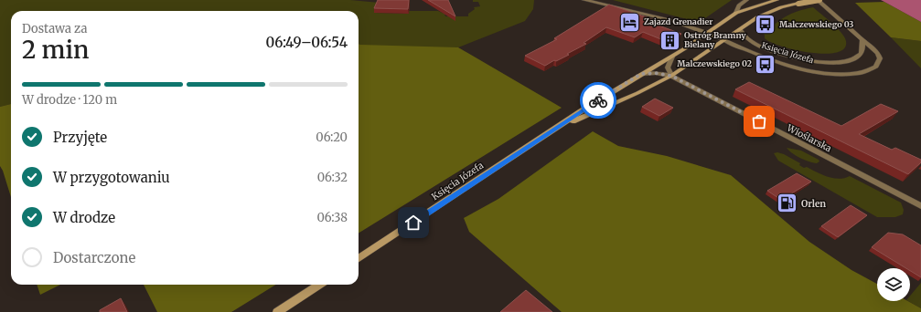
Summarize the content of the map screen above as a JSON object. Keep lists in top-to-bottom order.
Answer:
{
  "streets": {
    "main road": ["Księcia Józefa"],
    "street": ["Wioślarska"]
  },
  "crossings": [
    ["Księcia Józefa", "Wioślarska"]
  ],
  "places": {
    "hotel": ["Zajazd Grenadier"],
    "bus stop": ["Malczewskiego 03", "Malczewskiego 02"],
    "building": ["Ostróg Bramny Bielany"],
    "fuel station": ["Orlen"]
  },
  "page": {
    "heading": ["2 min", "Dostawa za", "06:49–06:54"],
    "bar": "W drodze · 120 m",
    "list": [
      ["Przyjęte", "06:20"],
      ["W przygotowaniu", "06:32"],
      ["W drodze", "06:38"],
      "Dostarczone"
    ]
  }
}
